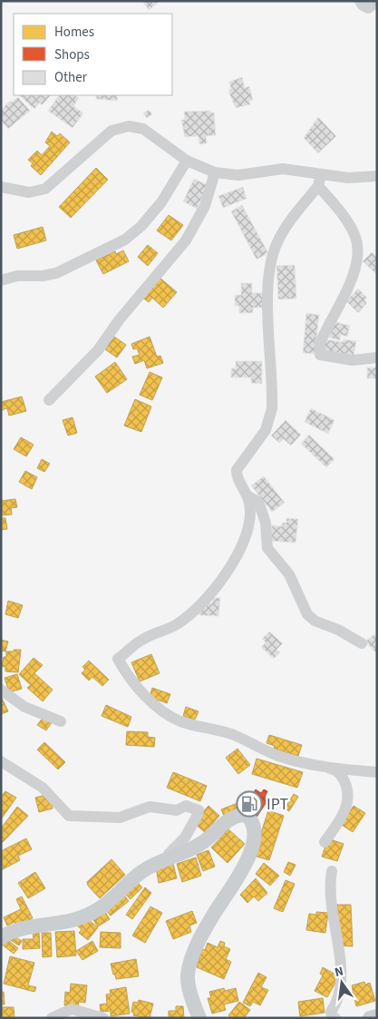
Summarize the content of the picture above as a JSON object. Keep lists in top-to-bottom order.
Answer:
{
  "places": {
    "fuel station": ["IPT"]
  },
  "legend": ["Homes", "Shops", "Other"],
  "north": "top"
}
